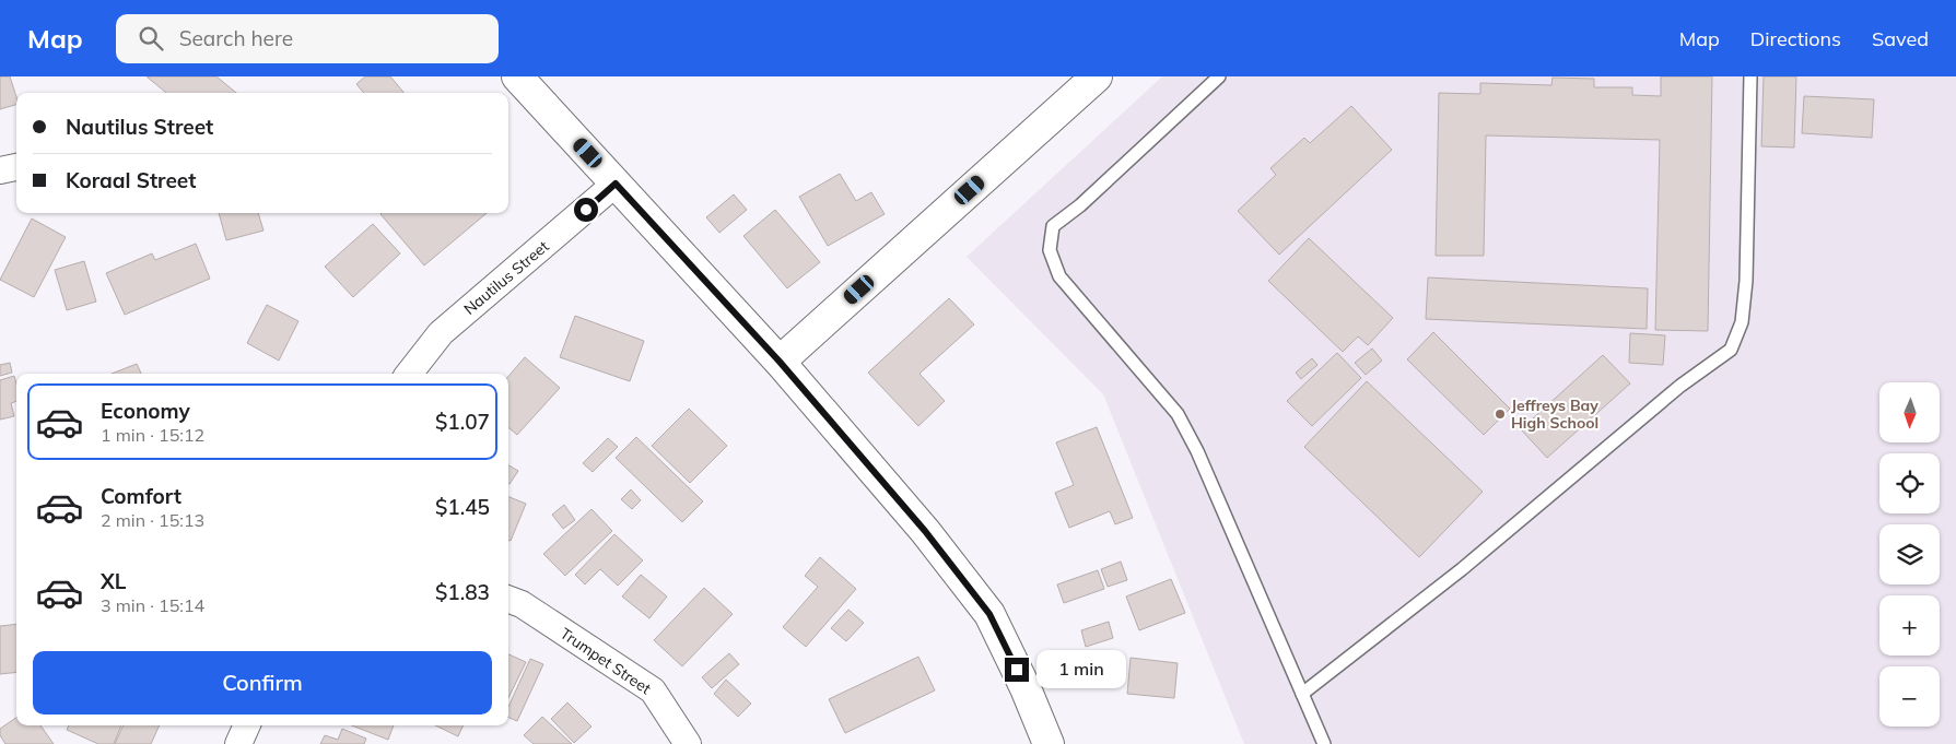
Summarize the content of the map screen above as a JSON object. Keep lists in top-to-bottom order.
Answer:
{
  "streets": {
    "street": ["Nautilus Street", "Trumpet Street"]
  },
  "places": ["Jeffreys Bay High School"],
  "north": "bottom",
  "page": {
    "header": "Map",
    "search": "Search here",
    "nav": ["Map", "Directions", "Saved"],
    "banner": ["Nautilus Street", "Koraal Street"],
    "map_buttons": ["+", "−"],
    "list": [
      {
        "name": "Economy",
        "note": "1 min · 15:12",
        "value": "$1.07"
      },
      {
        "name": "Comfort",
        "note": "2 min · 15:13",
        "value": "$1.45"
      },
      {
        "name": "XL",
        "note": "3 min · 15:14",
        "value": "$1.83"
      }
    ],
    "buttons": "Confirm",
    "bubble": "1 min"
  }
}
